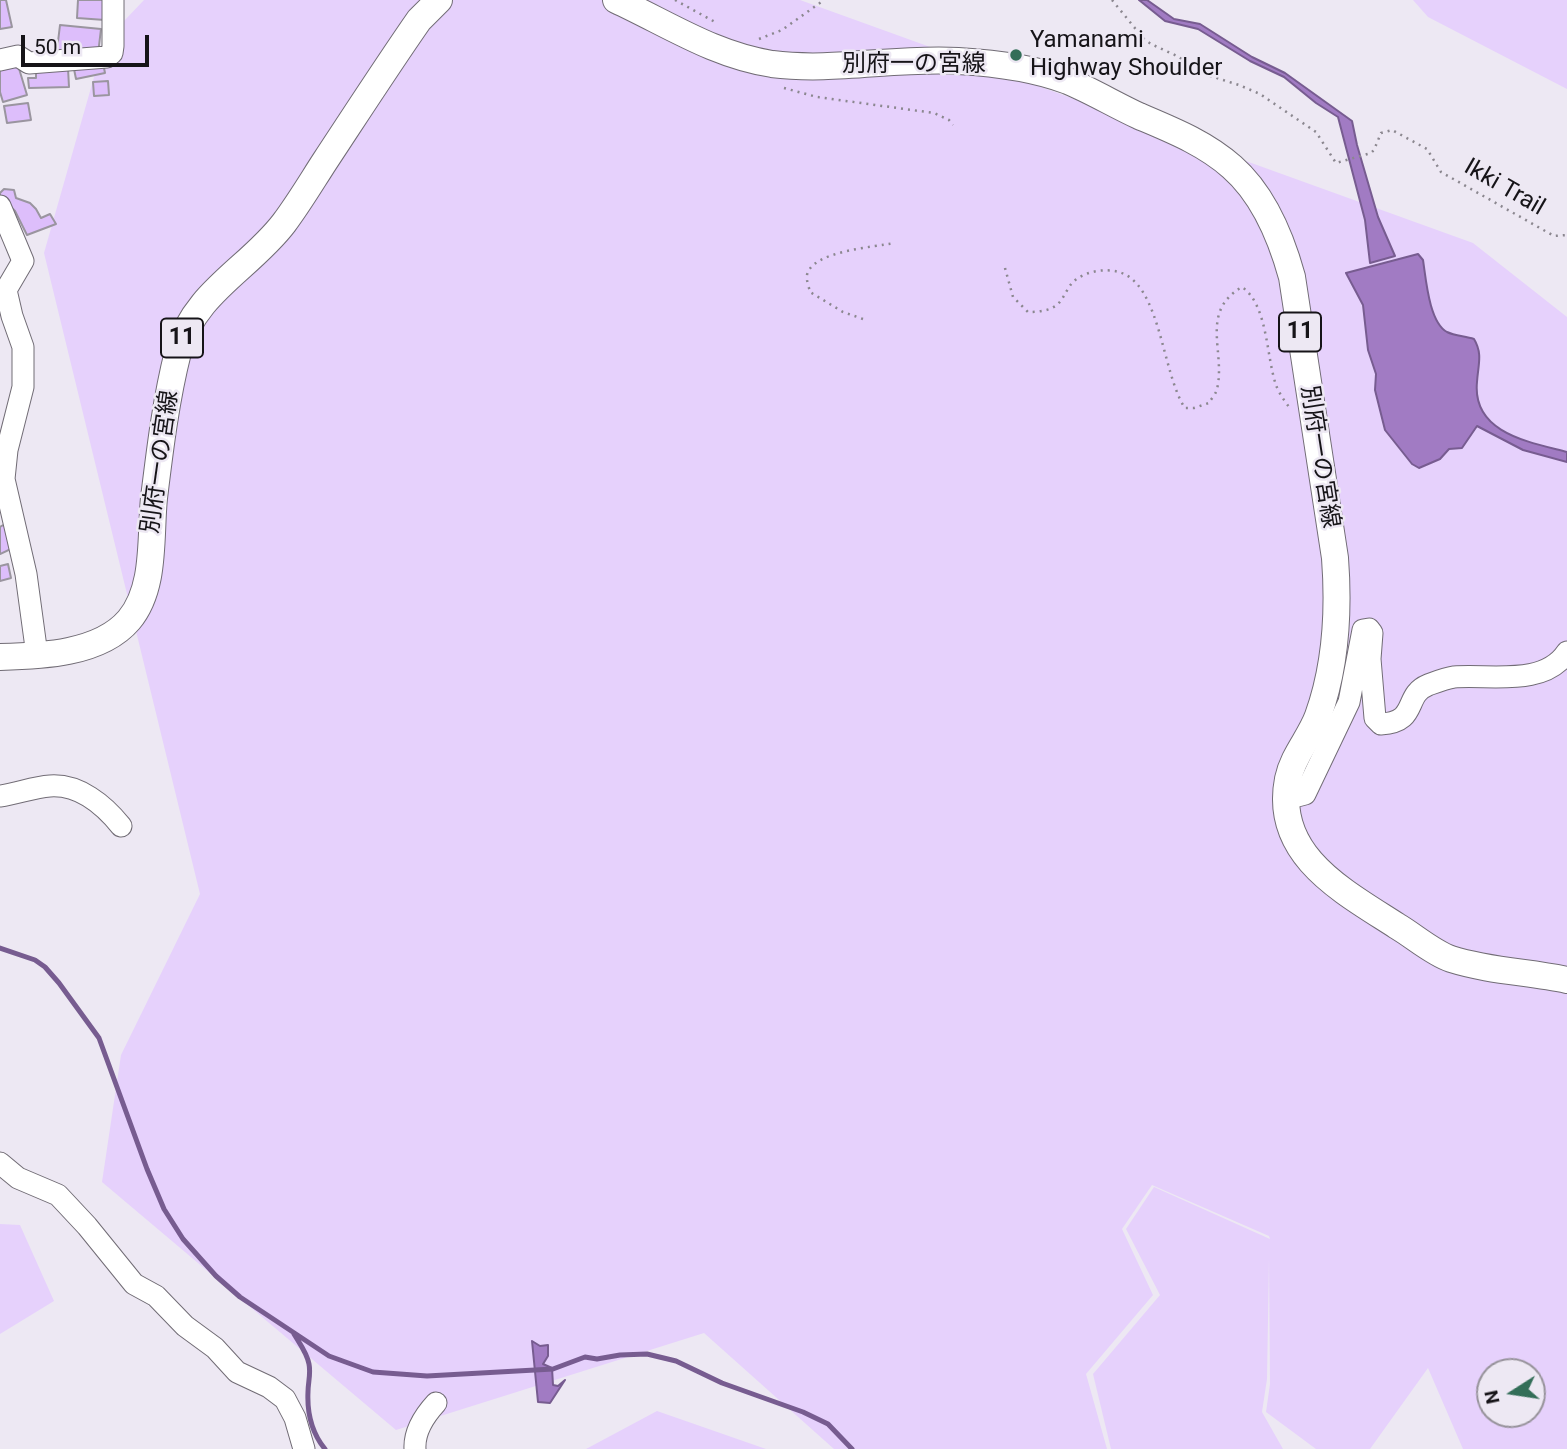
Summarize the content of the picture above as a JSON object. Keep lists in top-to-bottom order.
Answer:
{
  "streets": {
    "main road": ["別府一の宮線", "11"],
    "path": ["Ikki Trail"]
  },
  "places": ["Yamanami Highway Shoulder"],
  "scale_bar": "50 m",
  "north": "left"
}
